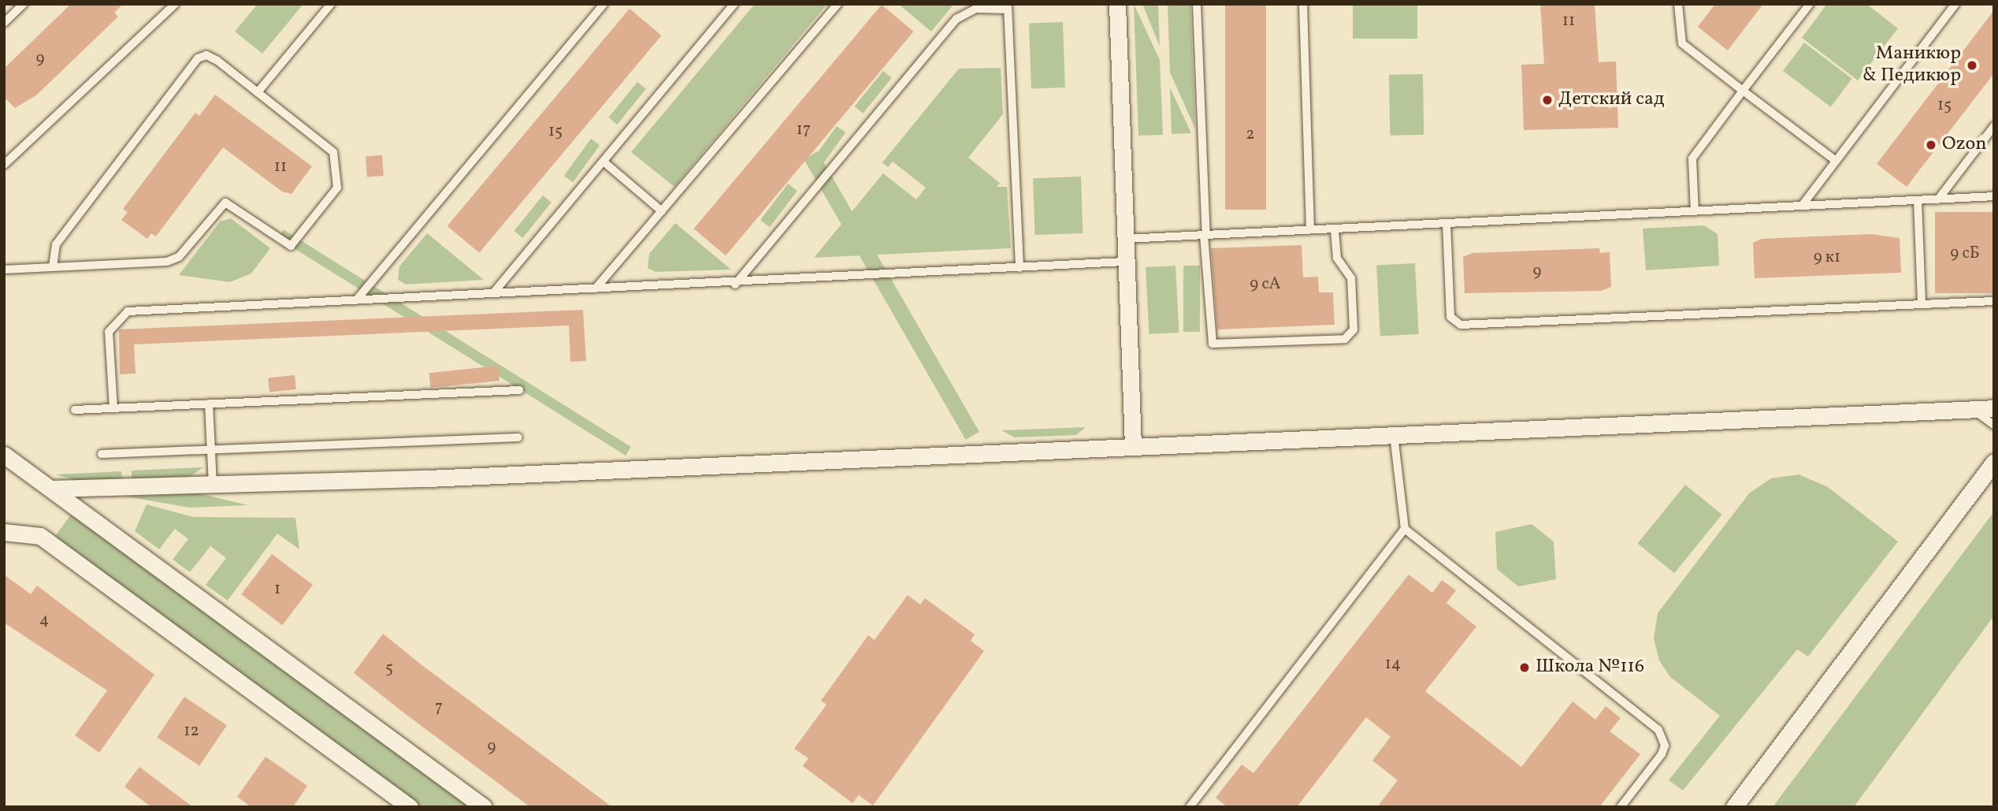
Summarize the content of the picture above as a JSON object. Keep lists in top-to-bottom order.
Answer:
{
  "places": [
    "Маникюр & Педикюр",
    "Детский сад",
    "Ozon",
    "Школа №116"
  ],
  "house_numbers": [
    "11",
    "9",
    "15",
    "17",
    "15",
    "2",
    "11",
    "9 сБ",
    "9 к1",
    "9",
    "9 сА",
    "1",
    "4",
    "14",
    "5",
    "7",
    "12",
    "9"
  ]
}
